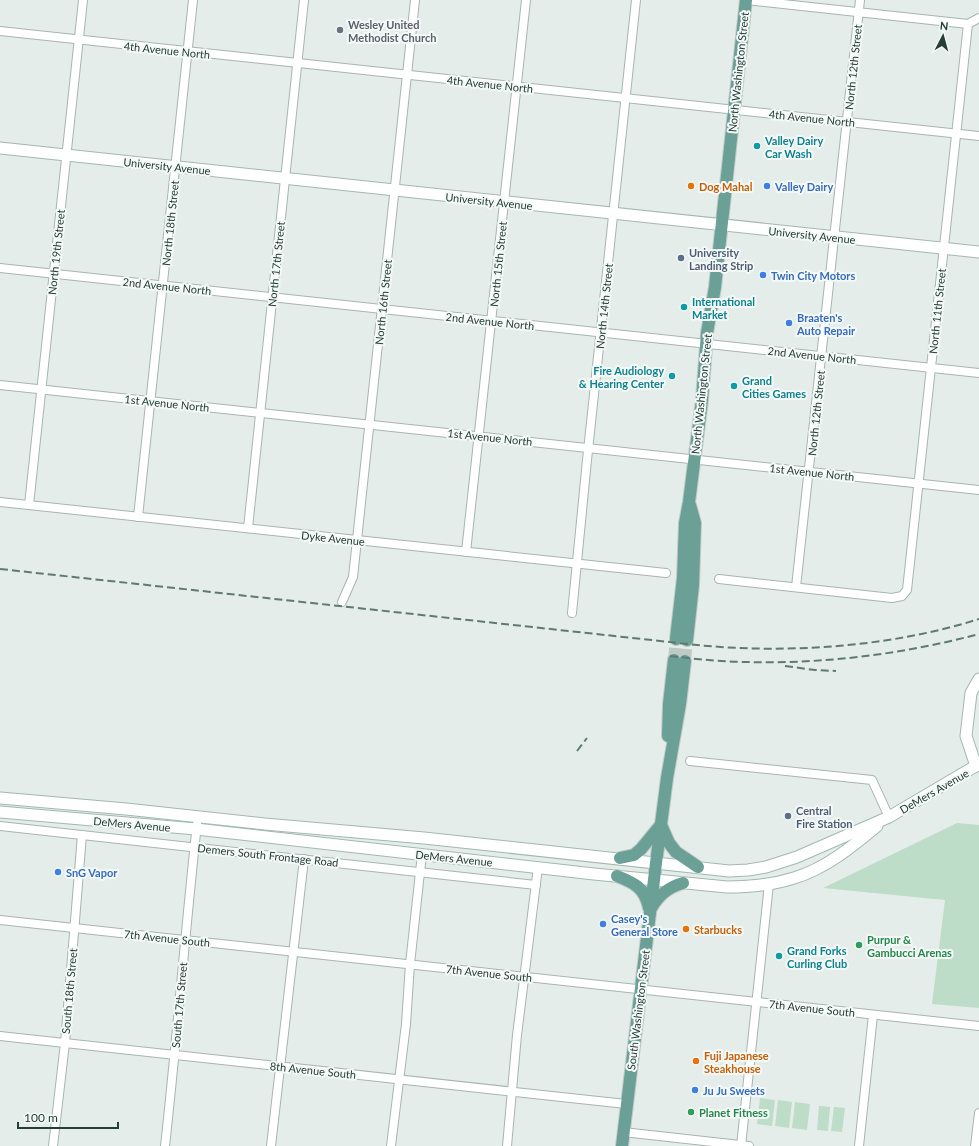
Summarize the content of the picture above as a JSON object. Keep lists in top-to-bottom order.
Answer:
{
  "streets": {
    "main road": [
      "North Washington Street",
      "University Avenue",
      "DeMers Avenue",
      "South Washington Street"
    ],
    "street": [
      "4th Avenue North",
      "North 12th Street",
      "North 18th Street",
      "North 19th Street",
      "North 17th Street",
      "North 15th Street",
      "2nd Avenue North",
      "North 16th Street",
      "North 14th Street",
      "North 11th Street",
      "1st Avenue North",
      "Dyke Avenue",
      "Demers South Frontage Road",
      "7th Avenue South",
      "South 18th Street",
      "South 17th Street",
      "8th Avenue South"
    ]
  },
  "crossings": [
    ["4th Avenue North", "North 12th Street"],
    ["4th Avenue North", "North Washington Street"],
    ["4th Avenue North", "North 18th Street"],
    ["4th Avenue North", "North 19th Street"],
    ["4th Avenue North", "North 17th Street"],
    ["4th Avenue North", "North 15th Street"],
    ["4th Avenue North", "North 16th Street"],
    ["4th Avenue North", "North 14th Street"],
    ["4th Avenue North", "North 11th Street"],
    ["North 12th Street", "University Avenue"],
    ["North 12th Street", "2nd Avenue North"],
    ["North 12th Street", "North 11th Street"],
    ["North 12th Street", "1st Avenue North"],
    ["North Washington Street", "University Avenue"],
    ["North Washington Street", "2nd Avenue North"],
    ["North Washington Street", "1st Avenue North"],
    ["University Avenue", "North 18th Street"],
    ["University Avenue", "North 19th Street"],
    ["University Avenue", "North 17th Street"],
    ["University Avenue", "North 15th Street"],
    ["University Avenue", "North 16th Street"],
    ["University Avenue", "North 14th Street"],
    ["University Avenue", "North 11th Street"],
    ["North 18th Street", "2nd Avenue North"],
    ["North 18th Street", "1st Avenue North"],
    ["North 18th Street", "Dyke Avenue"],
    ["North 19th Street", "2nd Avenue North"],
    ["North 19th Street", "1st Avenue North"],
    ["North 19th Street", "Dyke Avenue"],
    ["North 17th Street", "2nd Avenue North"],
    ["North 17th Street", "1st Avenue North"],
    ["North 17th Street", "Dyke Avenue"],
    ["North 15th Street", "2nd Avenue North"],
    ["North 15th Street", "1st Avenue North"],
    ["North 15th Street", "Dyke Avenue"],
    ["2nd Avenue North", "North 16th Street"],
    ["2nd Avenue North", "North 14th Street"],
    ["2nd Avenue North", "North 11th Street"],
    ["North 16th Street", "1st Avenue North"],
    ["North 16th Street", "Dyke Avenue"],
    ["North 14th Street", "1st Avenue North"],
    ["North 14th Street", "Dyke Avenue"],
    ["North 11th Street", "1st Avenue North"],
    ["DeMers Avenue", "South 17th Street"],
    ["DeMers Avenue", "South Washington Street"],
    ["Demers South Frontage Road", "South 18th Street"],
    ["Demers South Frontage Road", "South 17th Street"],
    ["7th Avenue South", "South 18th Street"],
    ["7th Avenue South", "South 17th Street"],
    ["7th Avenue South", "South Washington Street"],
    ["South 18th Street", "8th Avenue South"],
    ["South 17th Street", "8th Avenue South"],
    ["South Washington Street", "8th Avenue South"]
  ],
  "places": [
    "Wesley United Methodist Church",
    "Valley Dairy Car Wash",
    "Dog Mahal",
    "Valley Dairy",
    "University Landing Strip",
    "Twin City Motors",
    "International Market",
    "Braaten's Auto Repair",
    "Fire Audiology & Hearing Center",
    "Grand Cities Games",
    "Central Fire Station",
    "SnG Vapor",
    "Casey's General Store",
    "Starbucks",
    "Purpur & Gambucci Arenas",
    "Grand Forks Curling Club",
    "Fuji Japanese Steakhouse",
    "Ju Ju Sweets",
    "Planet Fitness"
  ],
  "scale_bar": "100 m",
  "north": "top"
}
